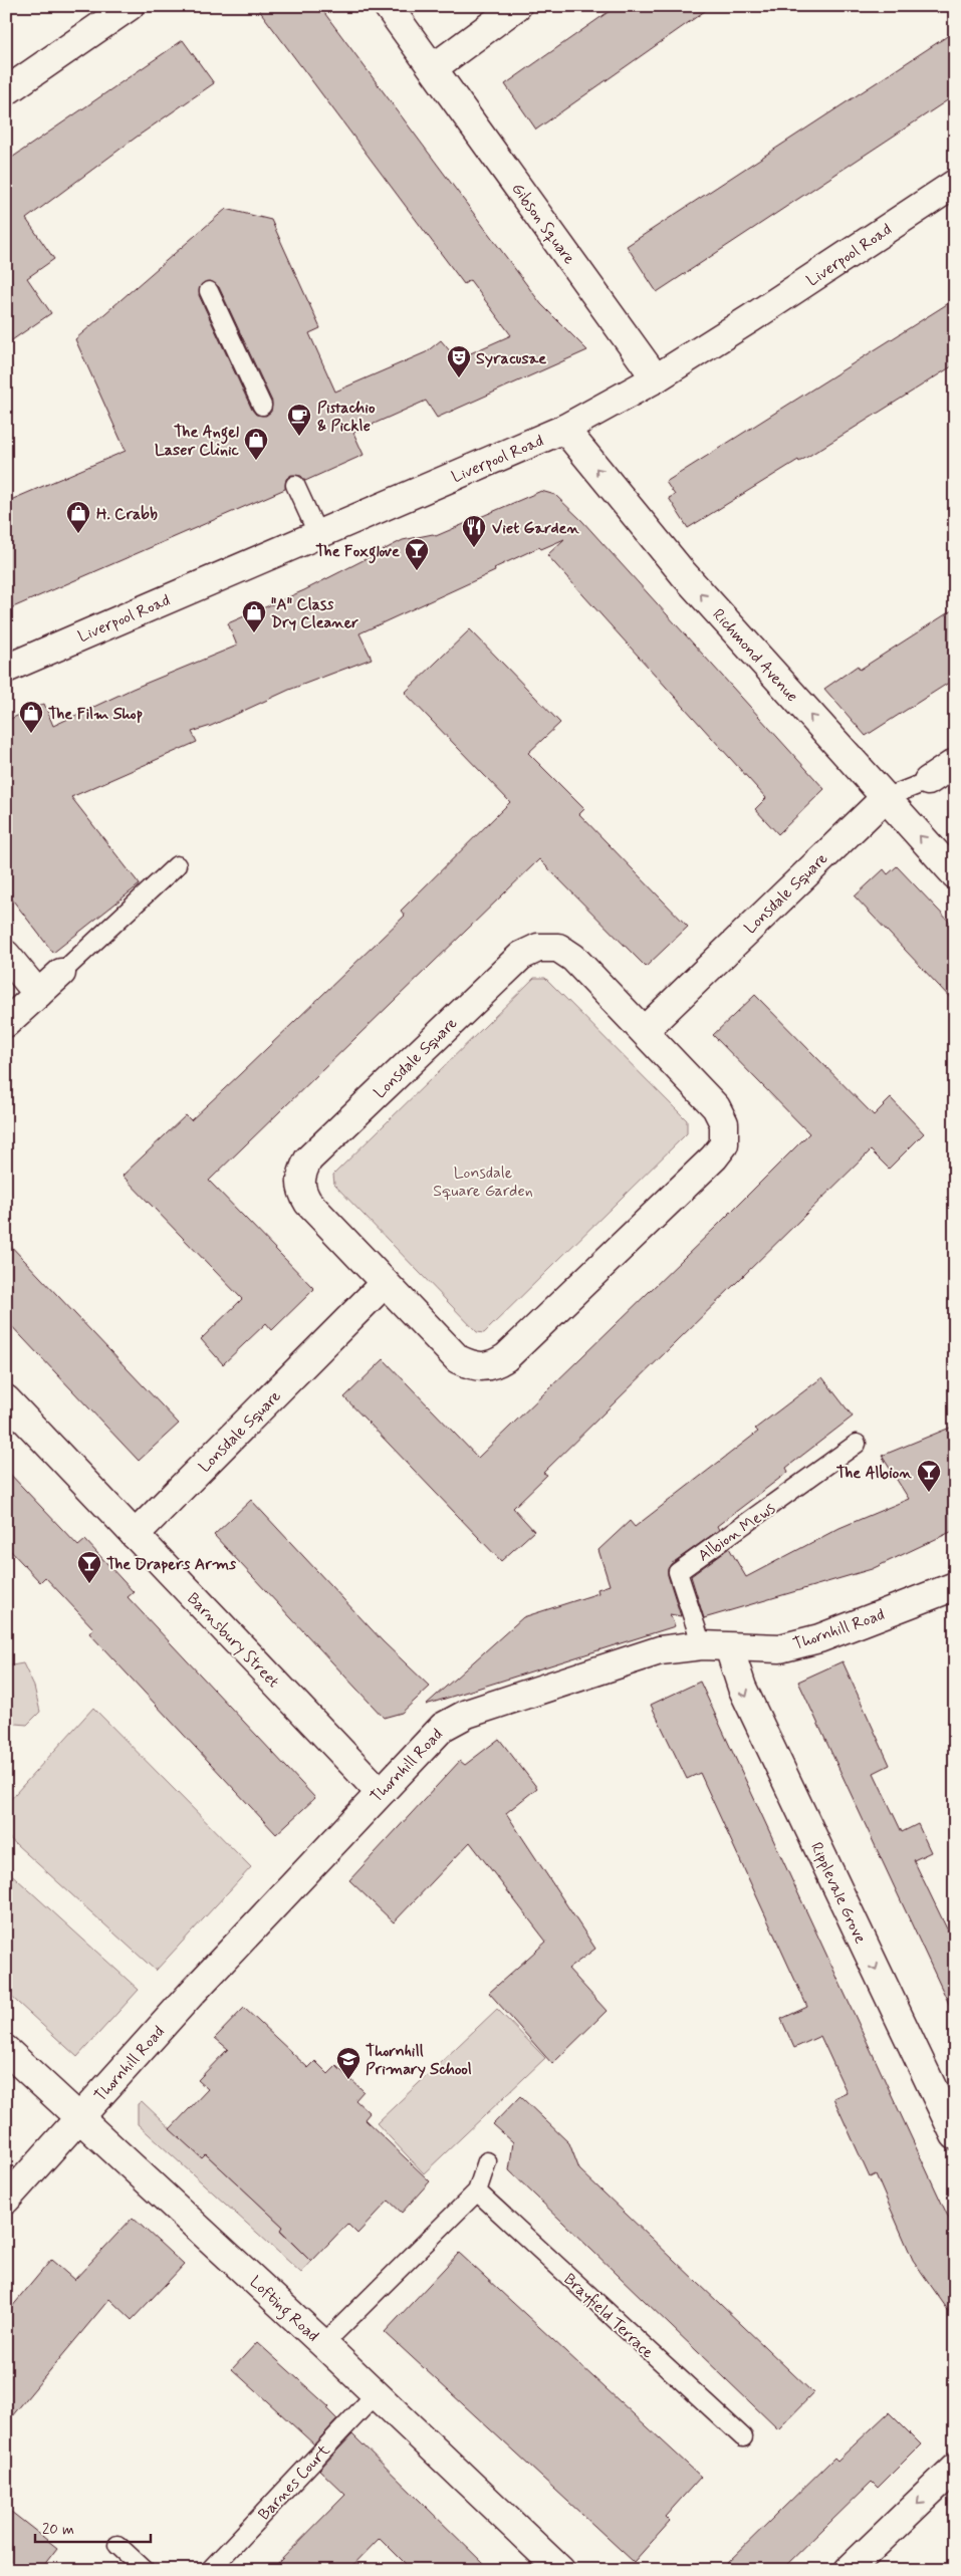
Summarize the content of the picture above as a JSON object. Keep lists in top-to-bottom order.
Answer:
{
  "streets": {
    "street": [
      "Gibson Square",
      "Liverpool Road",
      "Richmond Avenue",
      "Lonsdale Square",
      "Thornhill Road",
      "Barnsbury Street",
      "Ripplevale Grove",
      "Lofting Road"
    ],
    "lane": ["Albion Mews", "Brayfield Terrace", "Barnes Court"]
  },
  "crossings": [
    ["Gibson Square", "Liverpool Road"],
    ["Liverpool Road", "Richmond Avenue"],
    ["Richmond Avenue", "Lonsdale Square"],
    ["Lonsdale Square", "Barnsbury Street"],
    ["Albion Mews", "Thornhill Road"],
    ["Thornhill Road", "Barnsbury Street"],
    ["Thornhill Road", "Ripplevale Grove"],
    ["Thornhill Road", "Lofting Road"],
    ["Lofting Road", "Barnes Court"]
  ],
  "one_way": ["Richmond Avenue", "Ripplevale Grove"],
  "parks": ["Lonsdale Square Garden"],
  "places": {
    "theatre": ["Syracusae"],
    "cafe": ["Pistachio & Pickle"],
    "shop": [
      "The Angel Laser Clinic",
      "H. Crabb",
      "\"A\" Class Dry Cleaner",
      "The Film Shop"
    ],
    "restaurant": ["Viet Garden"],
    "bar": ["The Foxglove", "The Albion", "The Drapers Arms"],
    "school or university": ["Thornhill Primary School"]
  },
  "scale_bar": "20 m"
}
